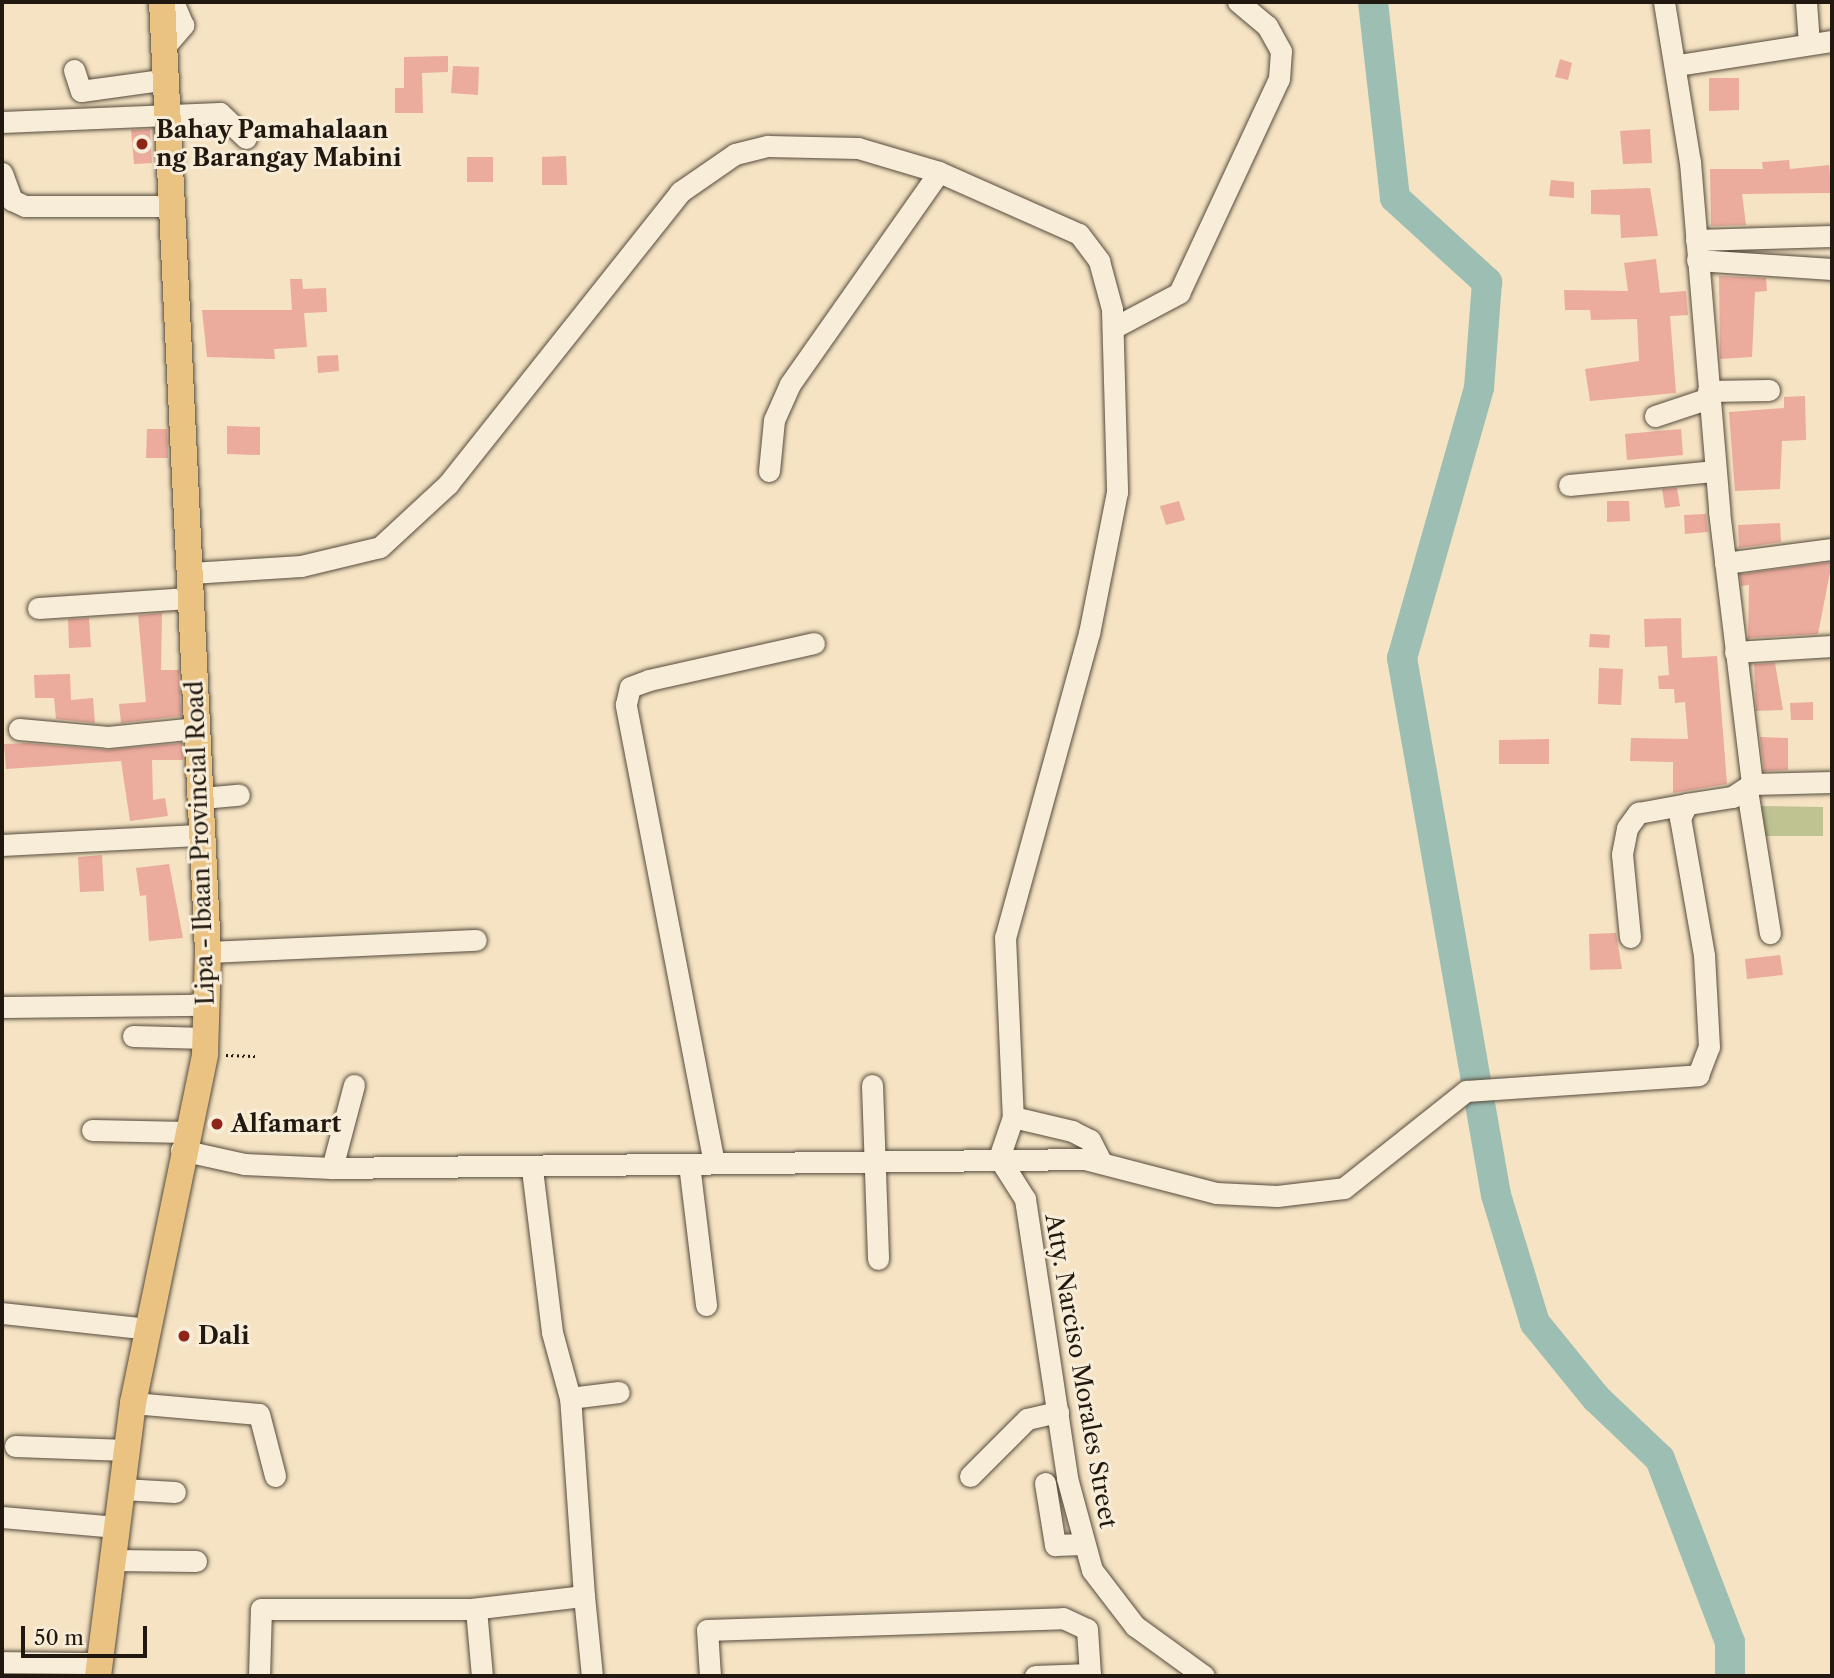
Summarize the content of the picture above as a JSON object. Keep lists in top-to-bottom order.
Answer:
{
  "streets": {
    "main road": ["Lipa - Ibaan Provincial Road"],
    "street": ["Atty. Narciso Morales Street"]
  },
  "places": ["Bahay Pamahalaan ng Barangay Mabini", "Alfamart", "Dali"],
  "scale_bar": "50 m"
}
